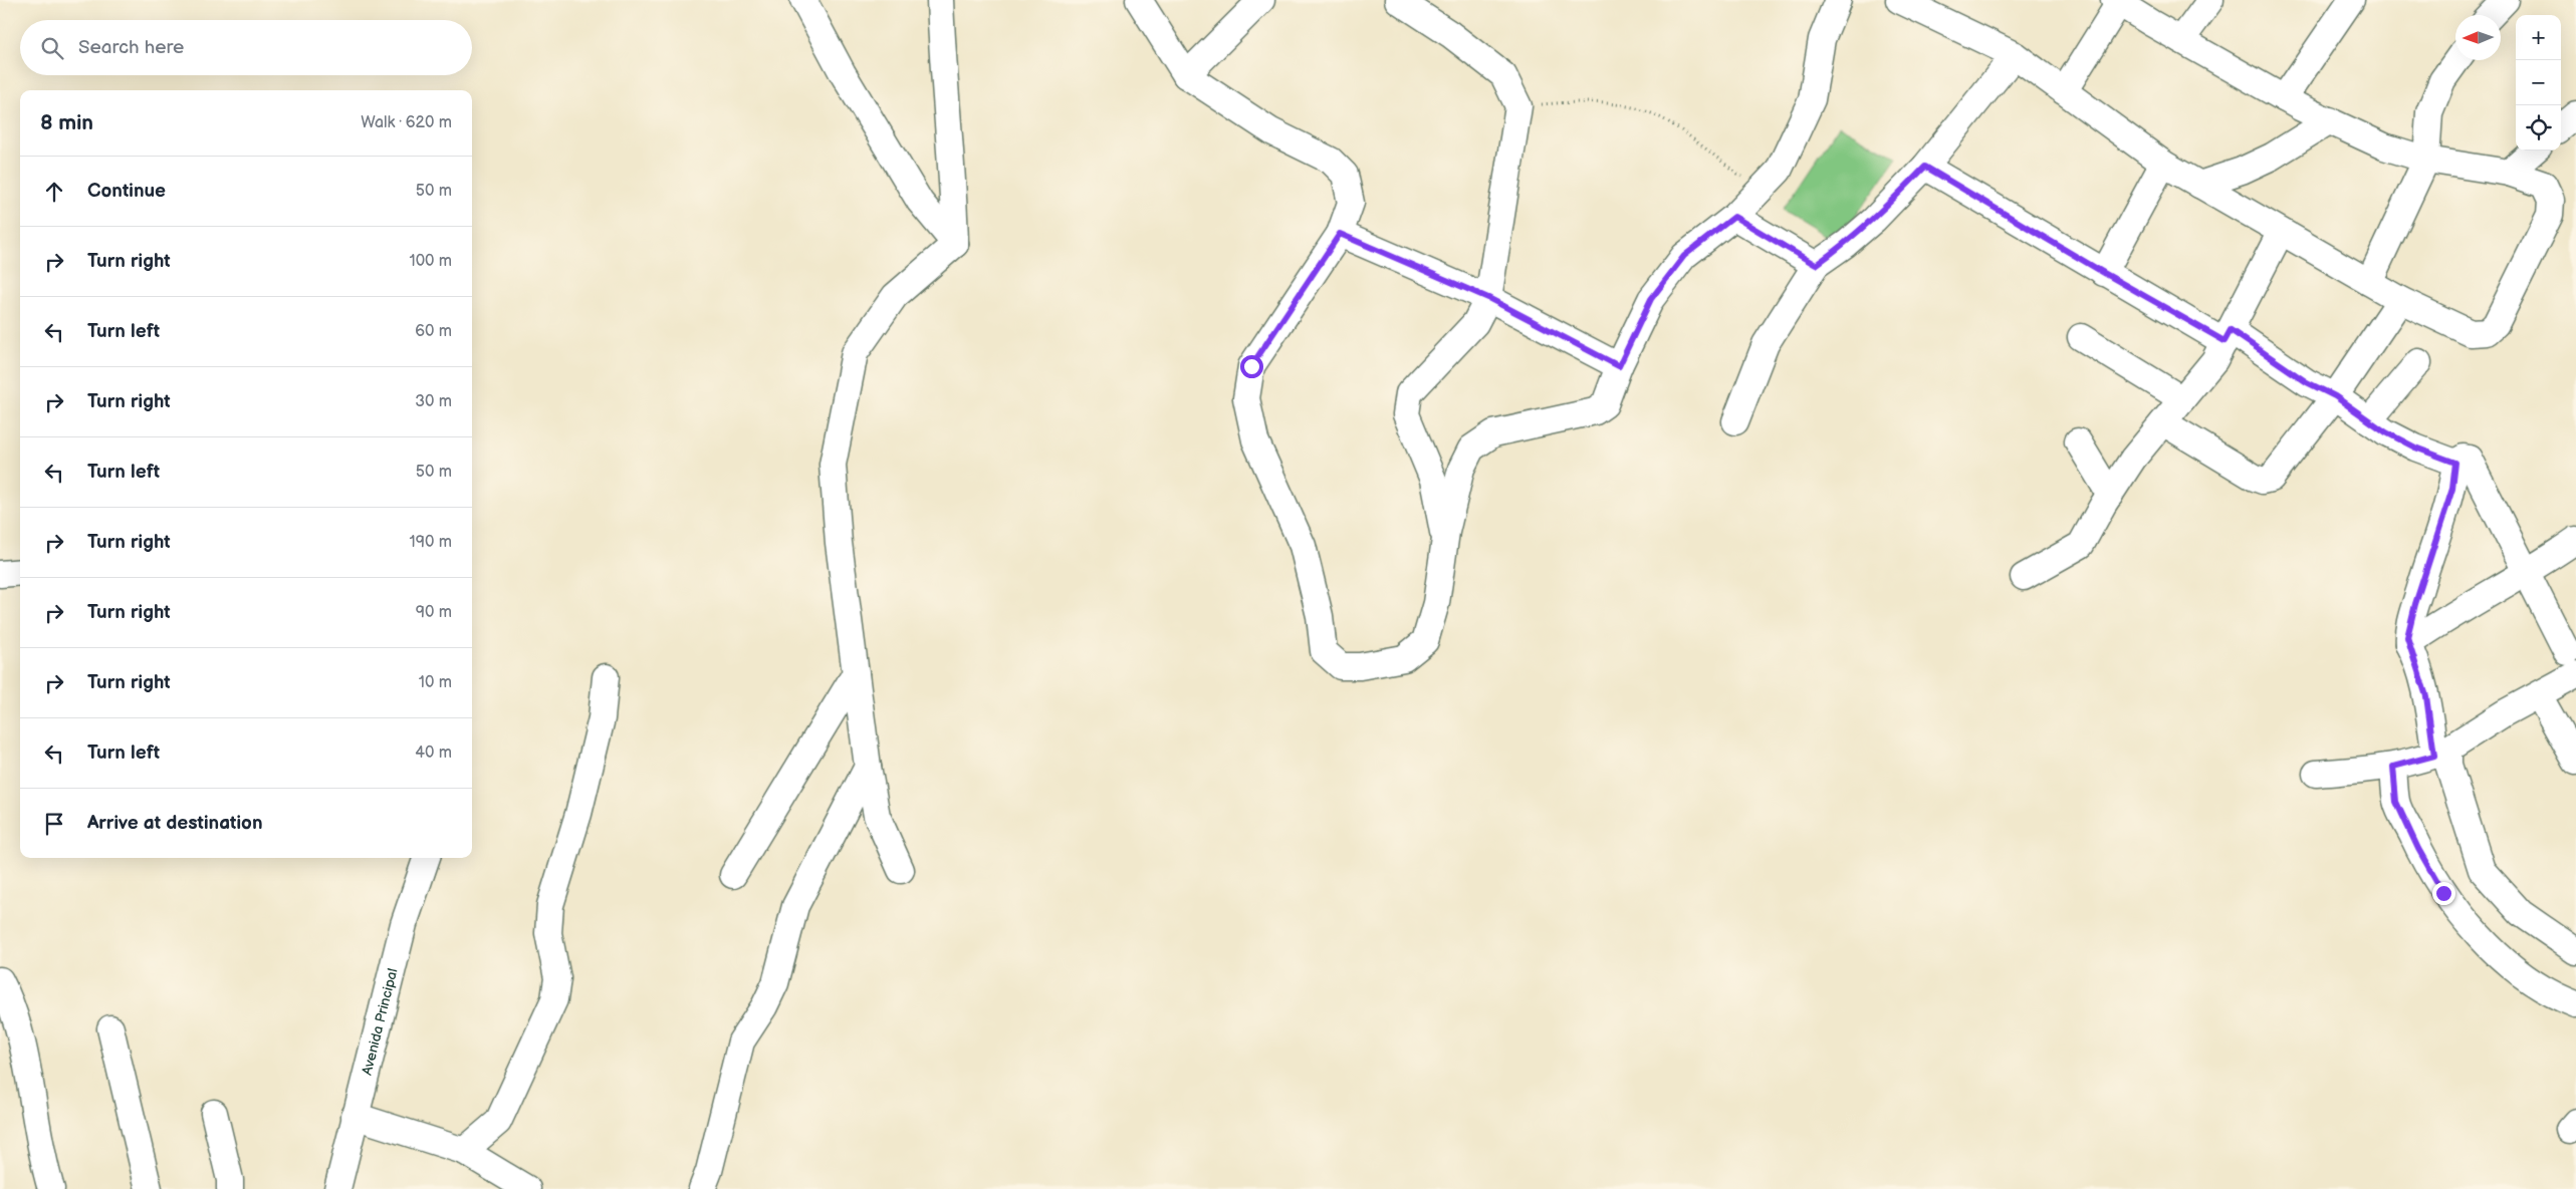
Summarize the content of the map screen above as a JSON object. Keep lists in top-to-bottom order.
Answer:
{
  "streets": {
    "street": ["Avenida Principal"]
  },
  "north": "left",
  "page": {
    "map_buttons": ["+", "−"],
    "search": "Search here",
    "heading": ["8 min", "Walk · 620 m"],
    "list": [
      ["Continue", "50 m"],
      ["Turn right", "100 m"],
      ["Turn left", "60 m"],
      ["Turn right", "30 m"],
      ["Turn left", "50 m"],
      ["Turn right", "190 m"],
      ["Turn right", "90 m"],
      ["Turn right", "10 m"],
      ["Turn left", "40 m"],
      "Arrive at destination"
    ]
  }
}
